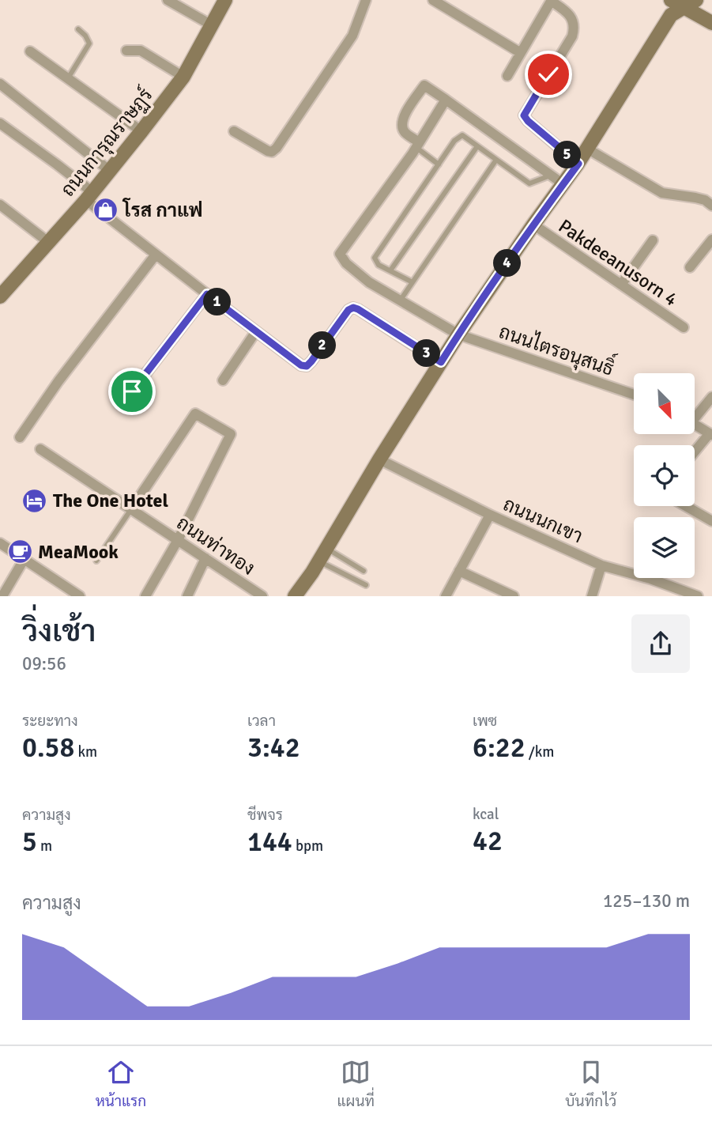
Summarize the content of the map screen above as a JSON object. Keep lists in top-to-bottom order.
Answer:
{
  "streets": {
    "street": [
      "ถนนการุณราษฏร์",
      "Pakdeeanusorn 4",
      "ถนนไตรอนุสนธิ์",
      "ถนนนกเขา",
      "ถนนท่าทอง"
    ]
  },
  "places": {
    "shop": ["โรส กาแฟ"],
    "hotel": ["The One Hotel"],
    "cafe": ["MeaMook"]
  },
  "north": "bottom right",
  "page": {
    "pins": [
      "5",
      "4",
      "1",
      "2",
      "3"
    ],
    "heading": ["วิ่งเช้า", "09:56"],
    "stats": [
      ["ระยะทาง", "0.58 km"],
      ["เวลา", "3:42"],
      ["เพซ", "6:22 /km"],
      ["ความสูง", "5 m"],
      ["ชีพจร", "144 bpm"],
      ["kcal", "42"]
    ],
    "chart": ["ความสูง", "125–130 m"],
    "tabs": ["หน้าแรก", "แผนที่", "บันทึกไว้"]
  }
}
